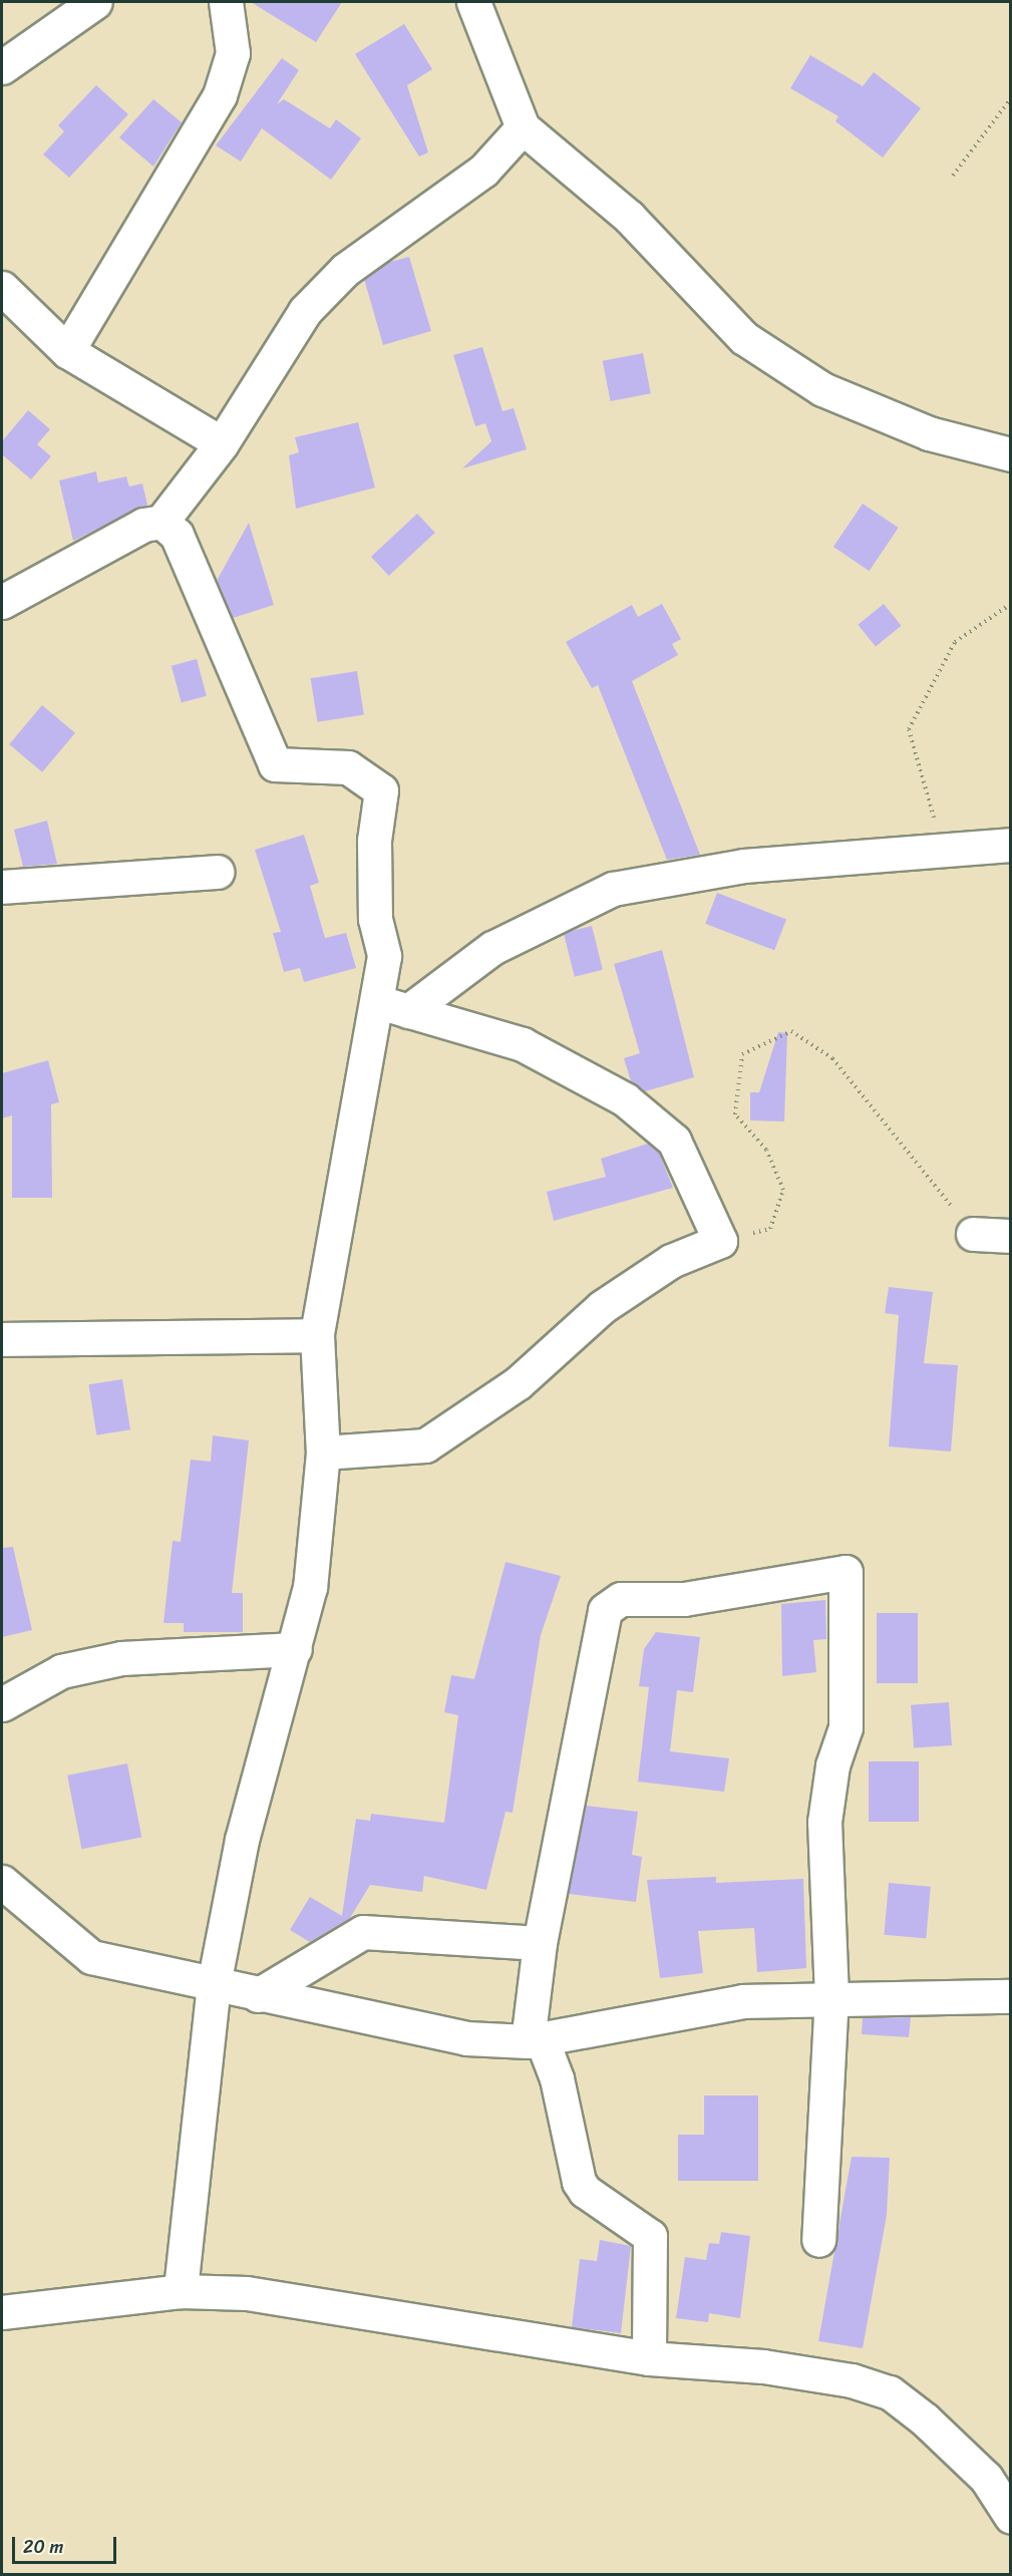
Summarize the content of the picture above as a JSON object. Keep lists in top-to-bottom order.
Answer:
{
  "scale_bar": "20 m"
}
